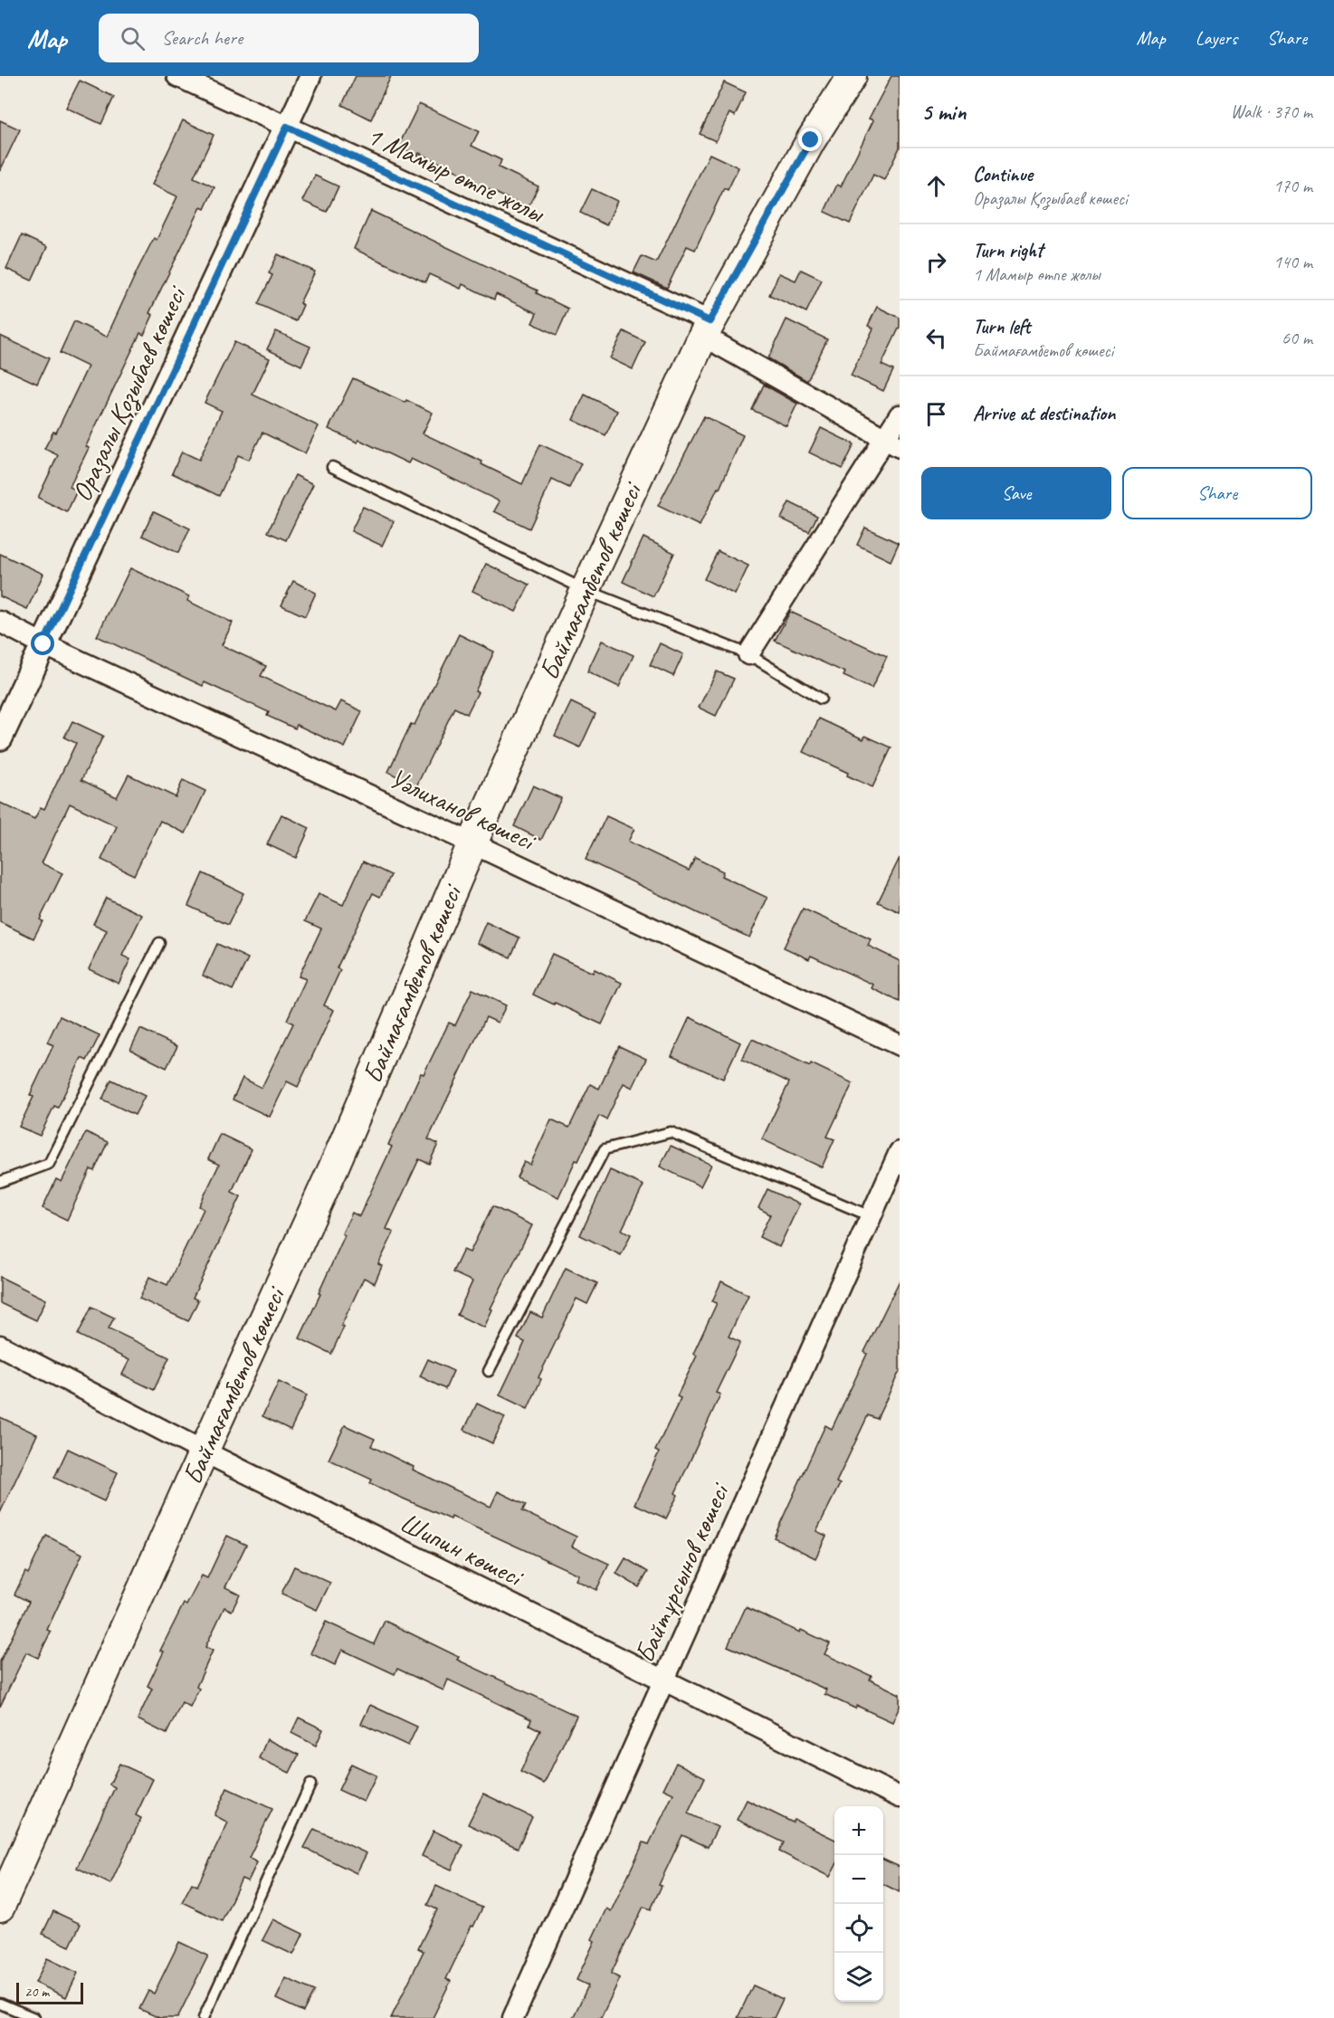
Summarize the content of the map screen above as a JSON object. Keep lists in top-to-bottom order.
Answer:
{
  "streets": {
    "main road": ["Баймағамбетов көшесі"],
    "street": [
      "1 Мамыр өтпе жолы",
      "Оразалы Қозыбаев көшесі",
      "Уәлиханов көшесі",
      "Шипин көшесі",
      "Байтұрсынов көшесі"
    ]
  },
  "crossings": [
    ["1 Мамыр өтпе жолы", "Оразалы Қозыбаев көшесі"],
    ["1 Мамыр өтпе жолы", "Баймағамбетов көшесі"],
    ["Оразалы Қозыбаев көшесі", "Уәлиханов көшесі"],
    ["Баймағамбетов көшесі", "Уәлиханов көшесі"],
    ["Баймағамбетов көшесі", "Шипин көшесі"],
    ["Шипин көшесі", "Байтұрсынов көшесі"]
  ],
  "scale_bar": "20 m",
  "page": {
    "header": "Map",
    "search": "Search here",
    "nav": ["Map", "Layers", "Share"],
    "heading": ["5 min", "Walk · 370 m"],
    "list": [
      ["Continue", "Оразалы Қозыбаев көшесі", "170 m"],
      ["Turn right", "1 Мамыр өтпе жолы", "140 m"],
      ["Turn left", "Баймағамбетов көшесі", "60 m"],
      "Arrive at destination"
    ],
    "buttons": ["Save", "Share"],
    "map_buttons": ["+", "−"],
    "scale": "20 m"
  }
}
